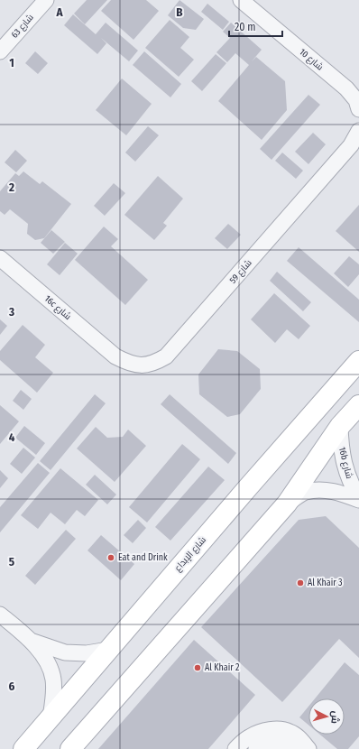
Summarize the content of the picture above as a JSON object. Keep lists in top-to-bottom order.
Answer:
{
  "streets": {
    "main road": ["شارع الإبداع"],
    "street": [
      "شارع 63",
      "شارع 10",
      "شارع 59",
      "16c شارع",
      "16b شارع"
    ]
  },
  "crossings": [
    ["شارع 59", "16c شارع"]
  ],
  "places": ["Eat and Drink", "Al Khair 3", "Al Khair 2"],
  "scale_bar": "20 m",
  "north": "right",
  "grid": {
    "columns": ["A", "B"],
    "rows": [
      "1",
      "2",
      "3",
      "4",
      "5",
      "6"
    ]
  }
}
